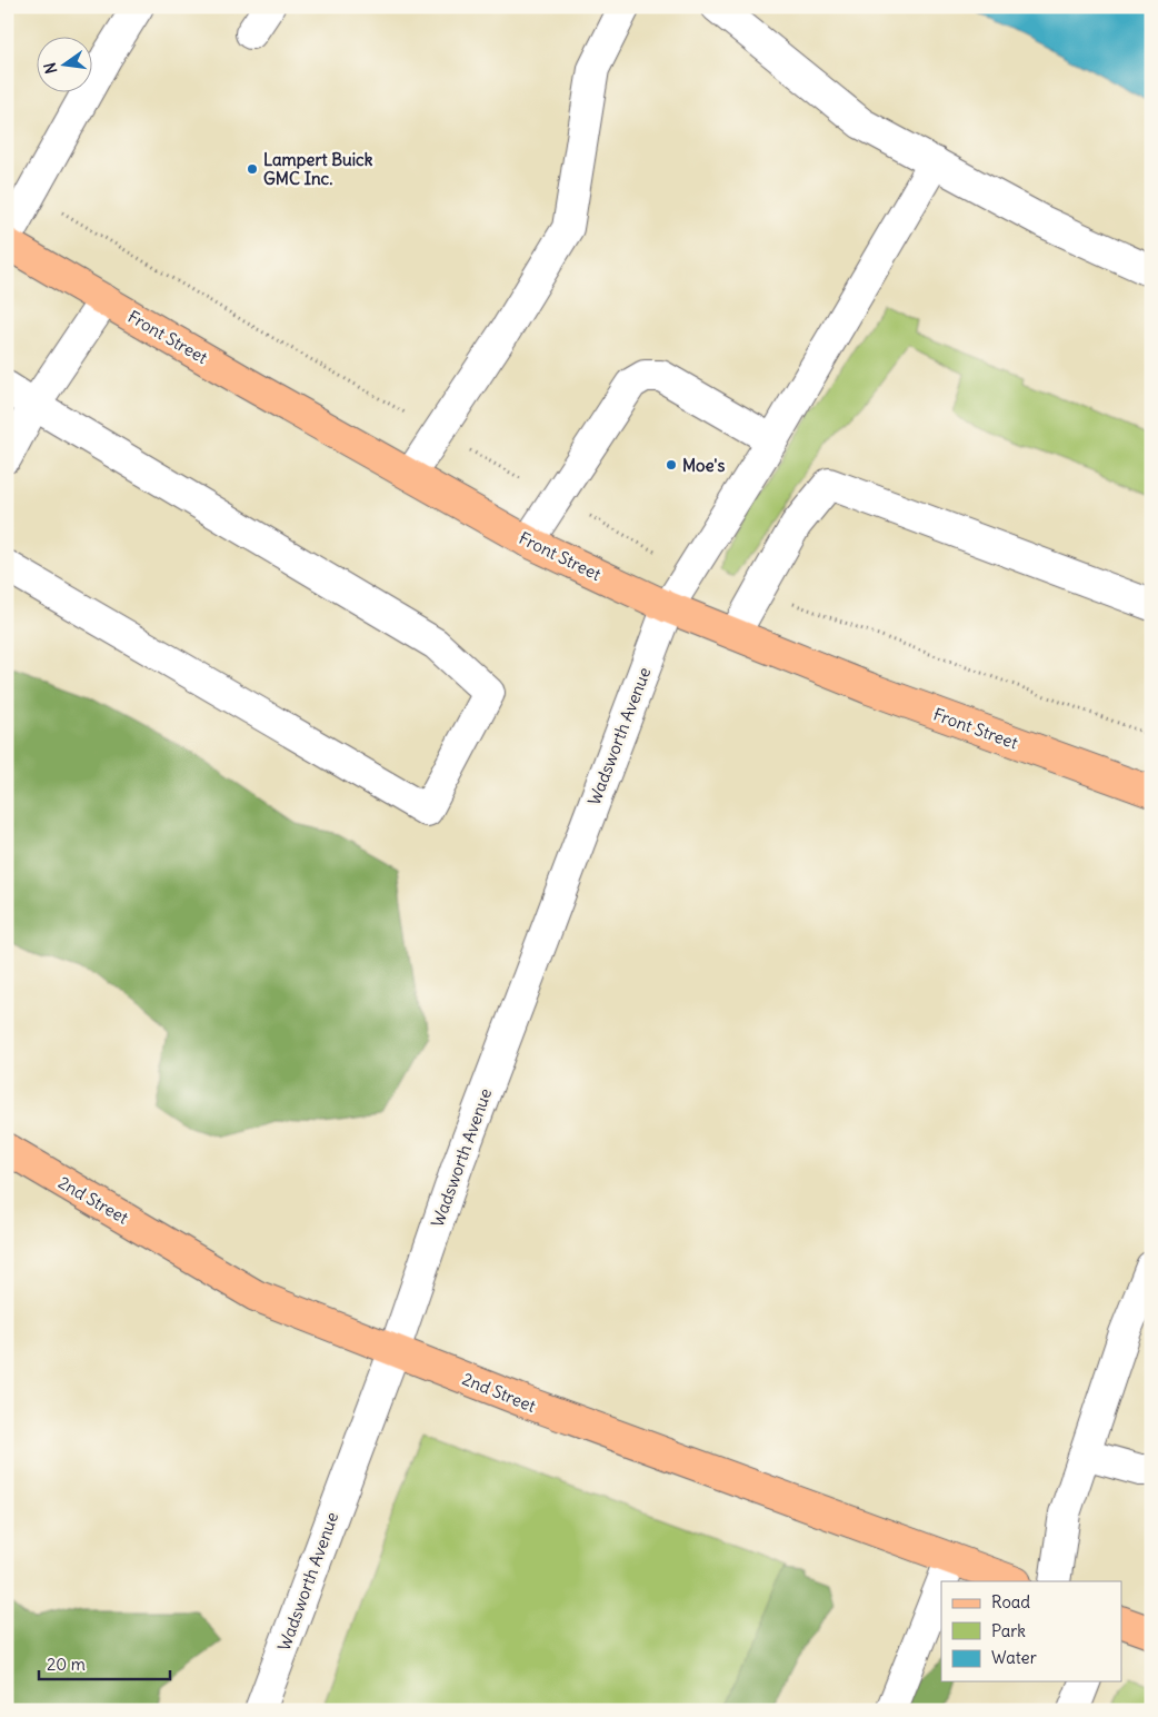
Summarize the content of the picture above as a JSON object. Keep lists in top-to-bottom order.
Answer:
{
  "streets": {
    "main road": ["Front Street", "2nd Street"],
    "street": ["Wadsworth Avenue"]
  },
  "crossings": [
    ["Front Street", "Wadsworth Avenue"],
    ["Wadsworth Avenue", "2nd Street"]
  ],
  "places": ["Lampert Buick GMC Inc.", "Moe's"],
  "legend": ["Road", "Park", "Water"],
  "scale_bar": "20 m",
  "north": "left"
}
